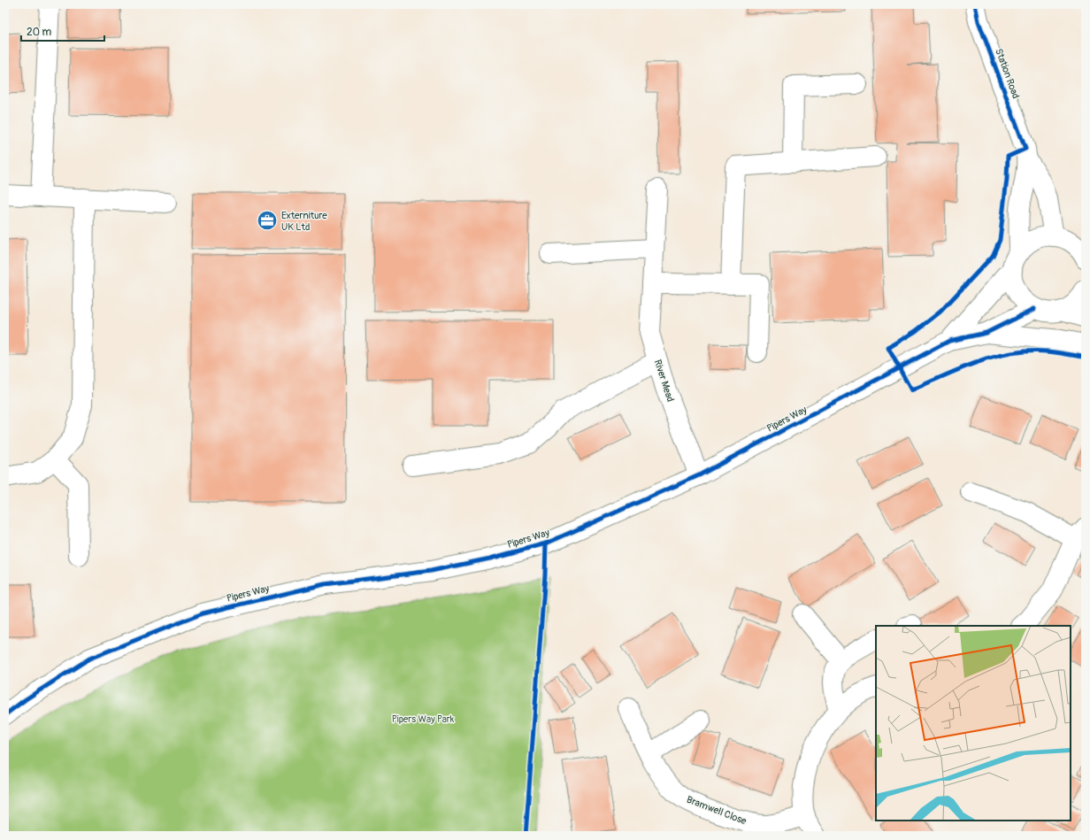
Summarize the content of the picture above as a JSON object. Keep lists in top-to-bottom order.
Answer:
{
  "streets": {
    "street": [
      "Station Road",
      "River Mead",
      "Pipers Way",
      "Bramwell Close"
    ]
  },
  "crossings": [
    ["Station Road", "Pipers Way"],
    ["River Mead", "Pipers Way"]
  ],
  "parks": ["Pipers Way Park"],
  "places": {
    "office": ["Externiture UK Ltd"]
  },
  "scale_bar": "20 m"
}
